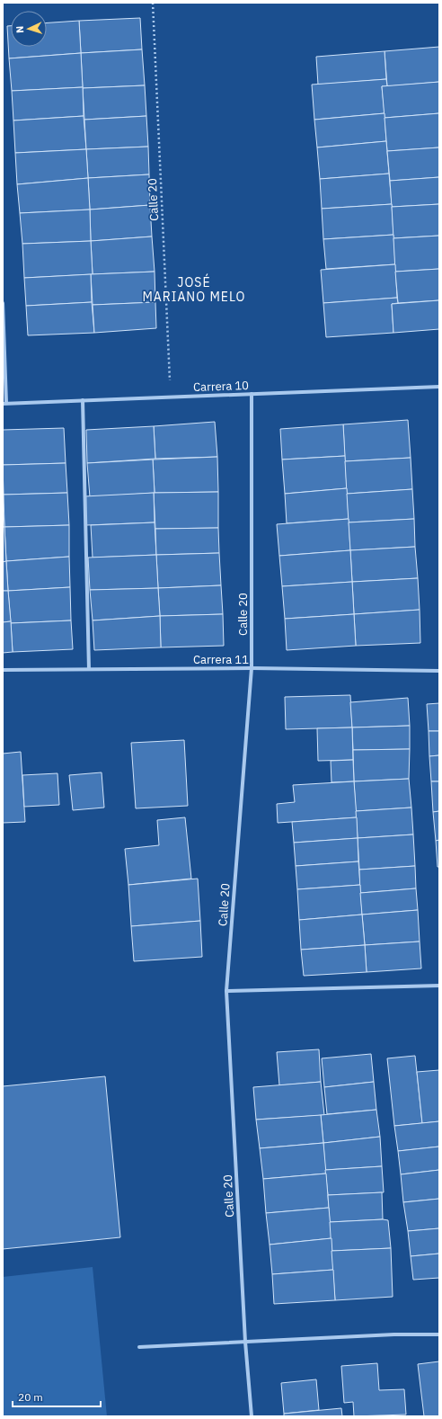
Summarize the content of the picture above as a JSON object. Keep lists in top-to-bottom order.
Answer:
{
  "streets": {
    "street": ["Calle 20", "Carrera 10", "Carrera 11"]
  },
  "crossings": [
    ["Calle 20", "Carrera 10"],
    ["Calle 20", "Carrera 11"]
  ],
  "districts": ["JOSÉ MARIANO MELO"],
  "scale_bar": "20 m",
  "north": "left"
}
